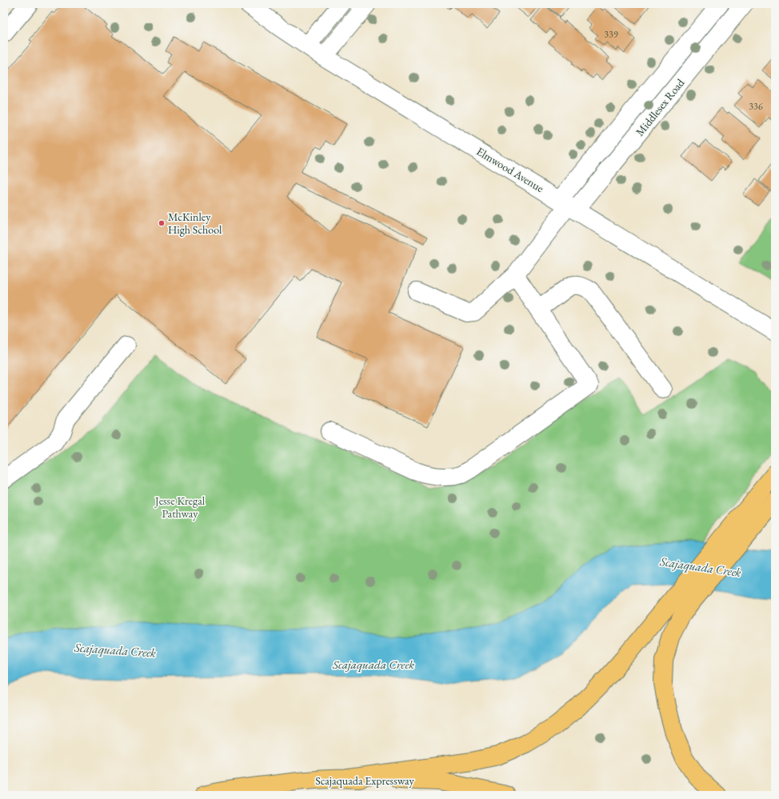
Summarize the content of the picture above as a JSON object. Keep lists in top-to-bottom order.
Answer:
{
  "streets": {
    "highway": ["Scajaquada Expressway"],
    "street": ["Middlesex Road", "Elmwood Avenue"]
  },
  "crossings": [
    ["Middlesex Road", "Elmwood Avenue"]
  ],
  "water": ["Scajaquada Creek"],
  "parks": ["Jesse Kregal Pathway"],
  "places": ["McKinley High School"],
  "house_numbers": ["339", "336"]
}
